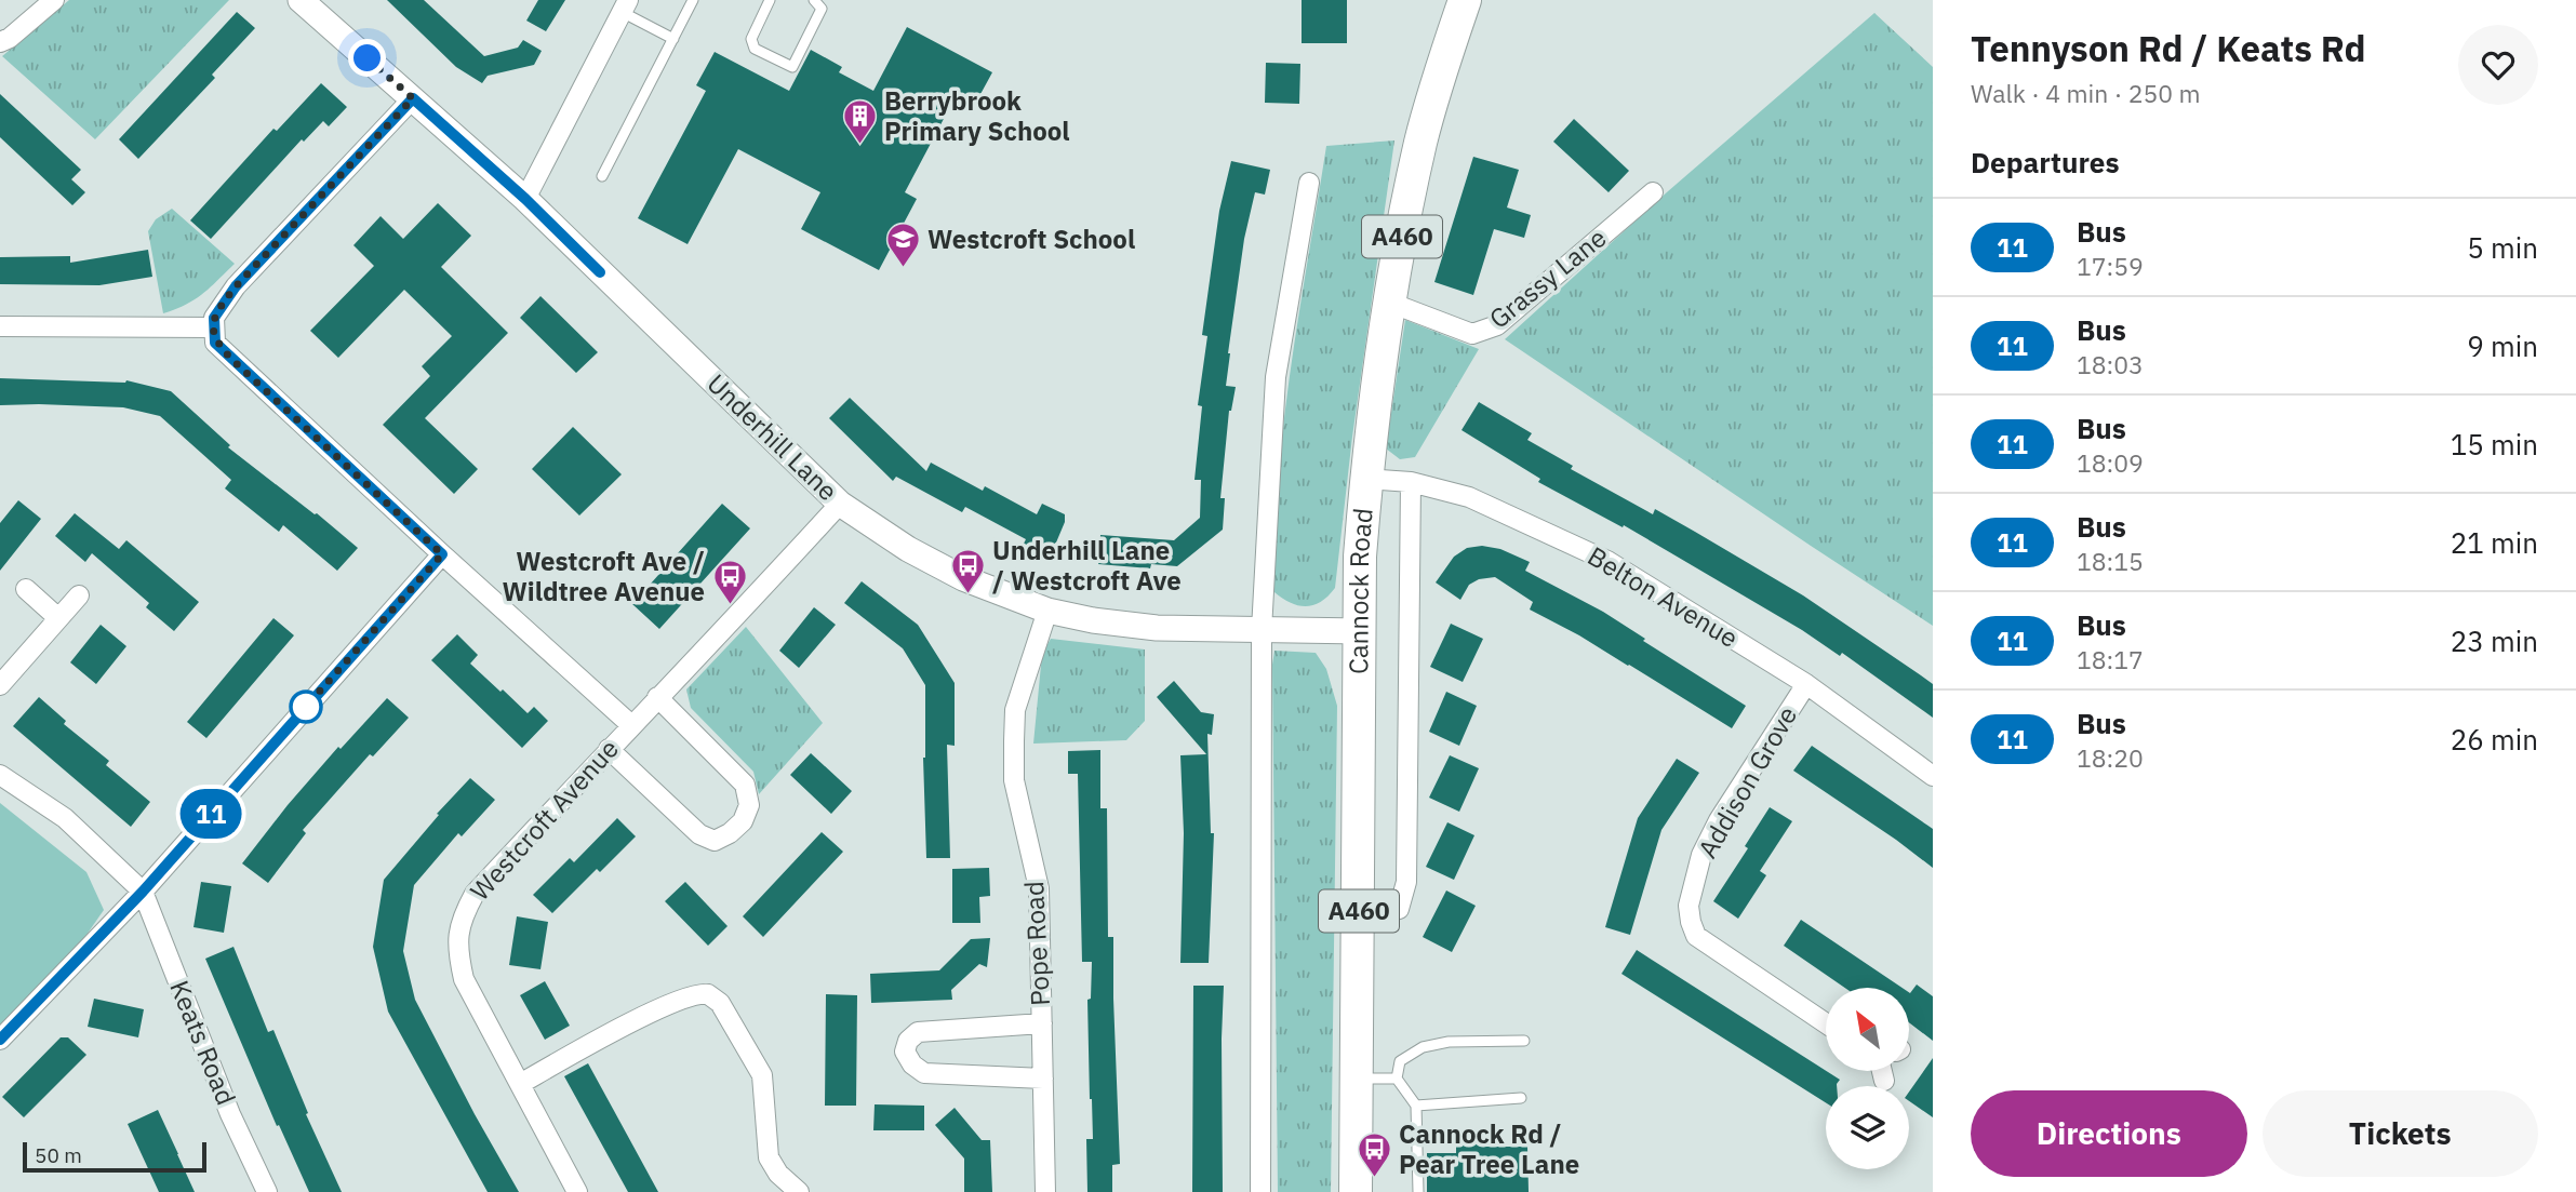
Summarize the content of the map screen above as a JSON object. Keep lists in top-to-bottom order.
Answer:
{
  "streets": {
    "highway": ["A460", "Cannock Road"],
    "street": [
      "Grassy Lane",
      "Underhill Lane",
      "Belton Avenue",
      "Addison Grove",
      "Westcroft Avenue",
      "Pope Road",
      "Keats Road"
    ]
  },
  "crossings": [
    ["Grassy Lane", "Cannock Road"],
    ["Underhill Lane", "Cannock Road"],
    ["Underhill Lane", "Westcroft Avenue"],
    ["Underhill Lane", "Pope Road"],
    ["Cannock Road", "Belton Avenue"],
    ["Belton Avenue", "Addison Grove"]
  ],
  "places": {
    "building": ["Berrybrook Primary School"],
    "school or university": ["Westcroft School"],
    "bus stop": ["Underhill Lane / Westcroft Ave", "Westcroft Ave / Wildtree Avenue", "Cannock Rd / Pear Tree Lane"]
  },
  "lines": ["bus line 11"],
  "scale_bar": "50 m",
  "north": "top left",
  "page": {
    "on_map": "11",
    "heading": [
      ["Tennyson Rd / Keats Rd", "Walk · 4 min · 250 m"],
      "Departures"
    ],
    "list": [
      {
        "mark": "11",
        "name": "Bus",
        "note": "17:59",
        "value": "5 min"
      },
      {
        "mark": "11",
        "name": "Bus",
        "note": "18:03",
        "value": "9 min"
      },
      {
        "mark": "11",
        "name": "Bus",
        "note": "18:09",
        "value": "15 min"
      },
      {
        "mark": "11",
        "name": "Bus",
        "note": "18:15",
        "value": "21 min"
      },
      {
        "mark": "11",
        "name": "Bus",
        "note": "18:17",
        "value": "23 min"
      },
      {
        "mark": "11",
        "name": "Bus",
        "note": "18:20",
        "value": "26 min"
      }
    ],
    "buttons": ["Directions", "Tickets"],
    "scale": "50 m"
  }
}
